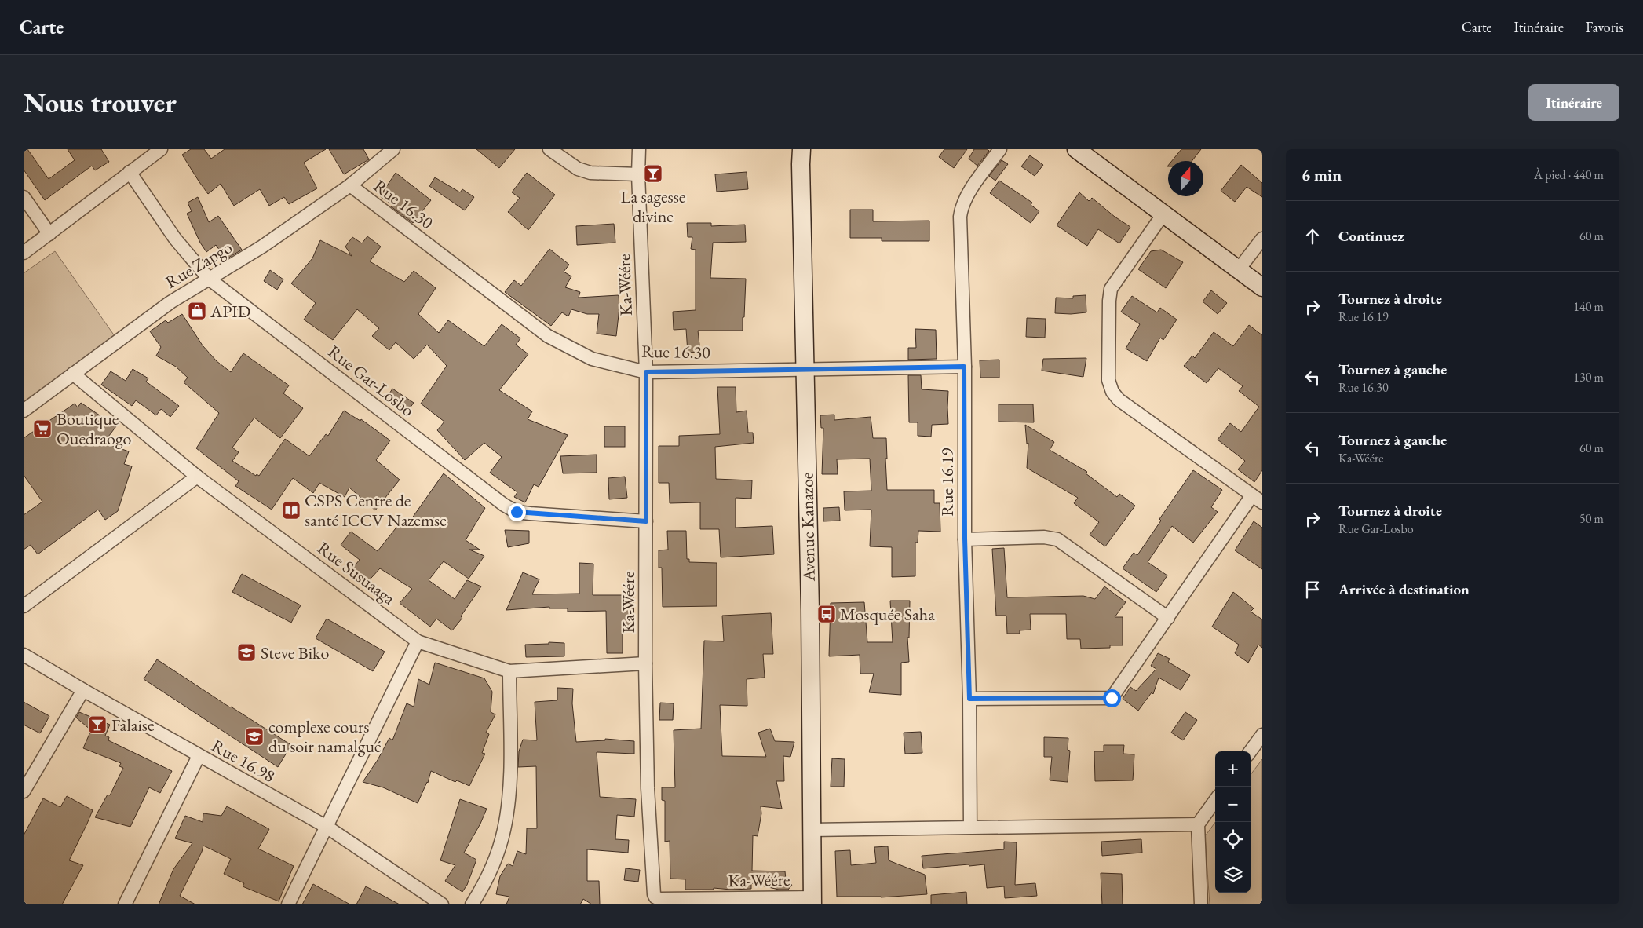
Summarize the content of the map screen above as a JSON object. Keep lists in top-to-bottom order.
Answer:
{
  "streets": {
    "street": [
      "Rue 16.30",
      "Rue Zapgo",
      "Ka-Wéére",
      "Rue Gar-Losbo",
      "Rue 16.19",
      "Avenue Kanazoe",
      "Rue Susuaaga",
      "Rue 16.98"
    ]
  },
  "crossings": [
    ["Rue 16.30", "Rue Zapgo"],
    ["Rue 16.30", "Ka-Wéére"],
    ["Rue 16.30", "Rue 16.19"],
    ["Rue 16.30", "Avenue Kanazoe"],
    ["Rue Zapgo", "Rue Gar-Losbo"],
    ["Rue Zapgo", "Rue Susuaaga"],
    ["Ka-Wéére", "Rue Gar-Losbo"],
    ["Ka-Wéére", "Avenue Kanazoe"],
    ["Ka-Wéére", "Rue Susuaaga"]
  ],
  "places": {
    "bar": ["La sagesse divine", "Falaise"],
    "shop": ["APID"],
    "supermarket": ["Boutique Ouedraogo"],
    "library": ["CSPS Centre de santé ICCV Nazemse"],
    "bus stop": ["Mosquée Saha"],
    "school or university": ["Steve Biko", "complexe cours du soir namalgué"]
  },
  "north": "top",
  "page": {
    "header": "Carte",
    "nav": ["Carte", "Itinéraire", "Favoris"],
    "buttons": "Itinéraire",
    "title": "Nous trouver",
    "heading": ["6 min", "À pied · 440 m"],
    "list": [
      ["Continuez", "60 m"],
      ["Tournez à droite", "Rue 16.19", "140 m"],
      ["Tournez à gauche", "Rue 16.30", "130 m"],
      ["Tournez à gauche", "Ka-Wéére", "60 m"],
      ["Tournez à droite", "Rue Gar-Losbo", "50 m"],
      "Arrivée à destination"
    ],
    "map_buttons": ["+", "−"]
  }
}
